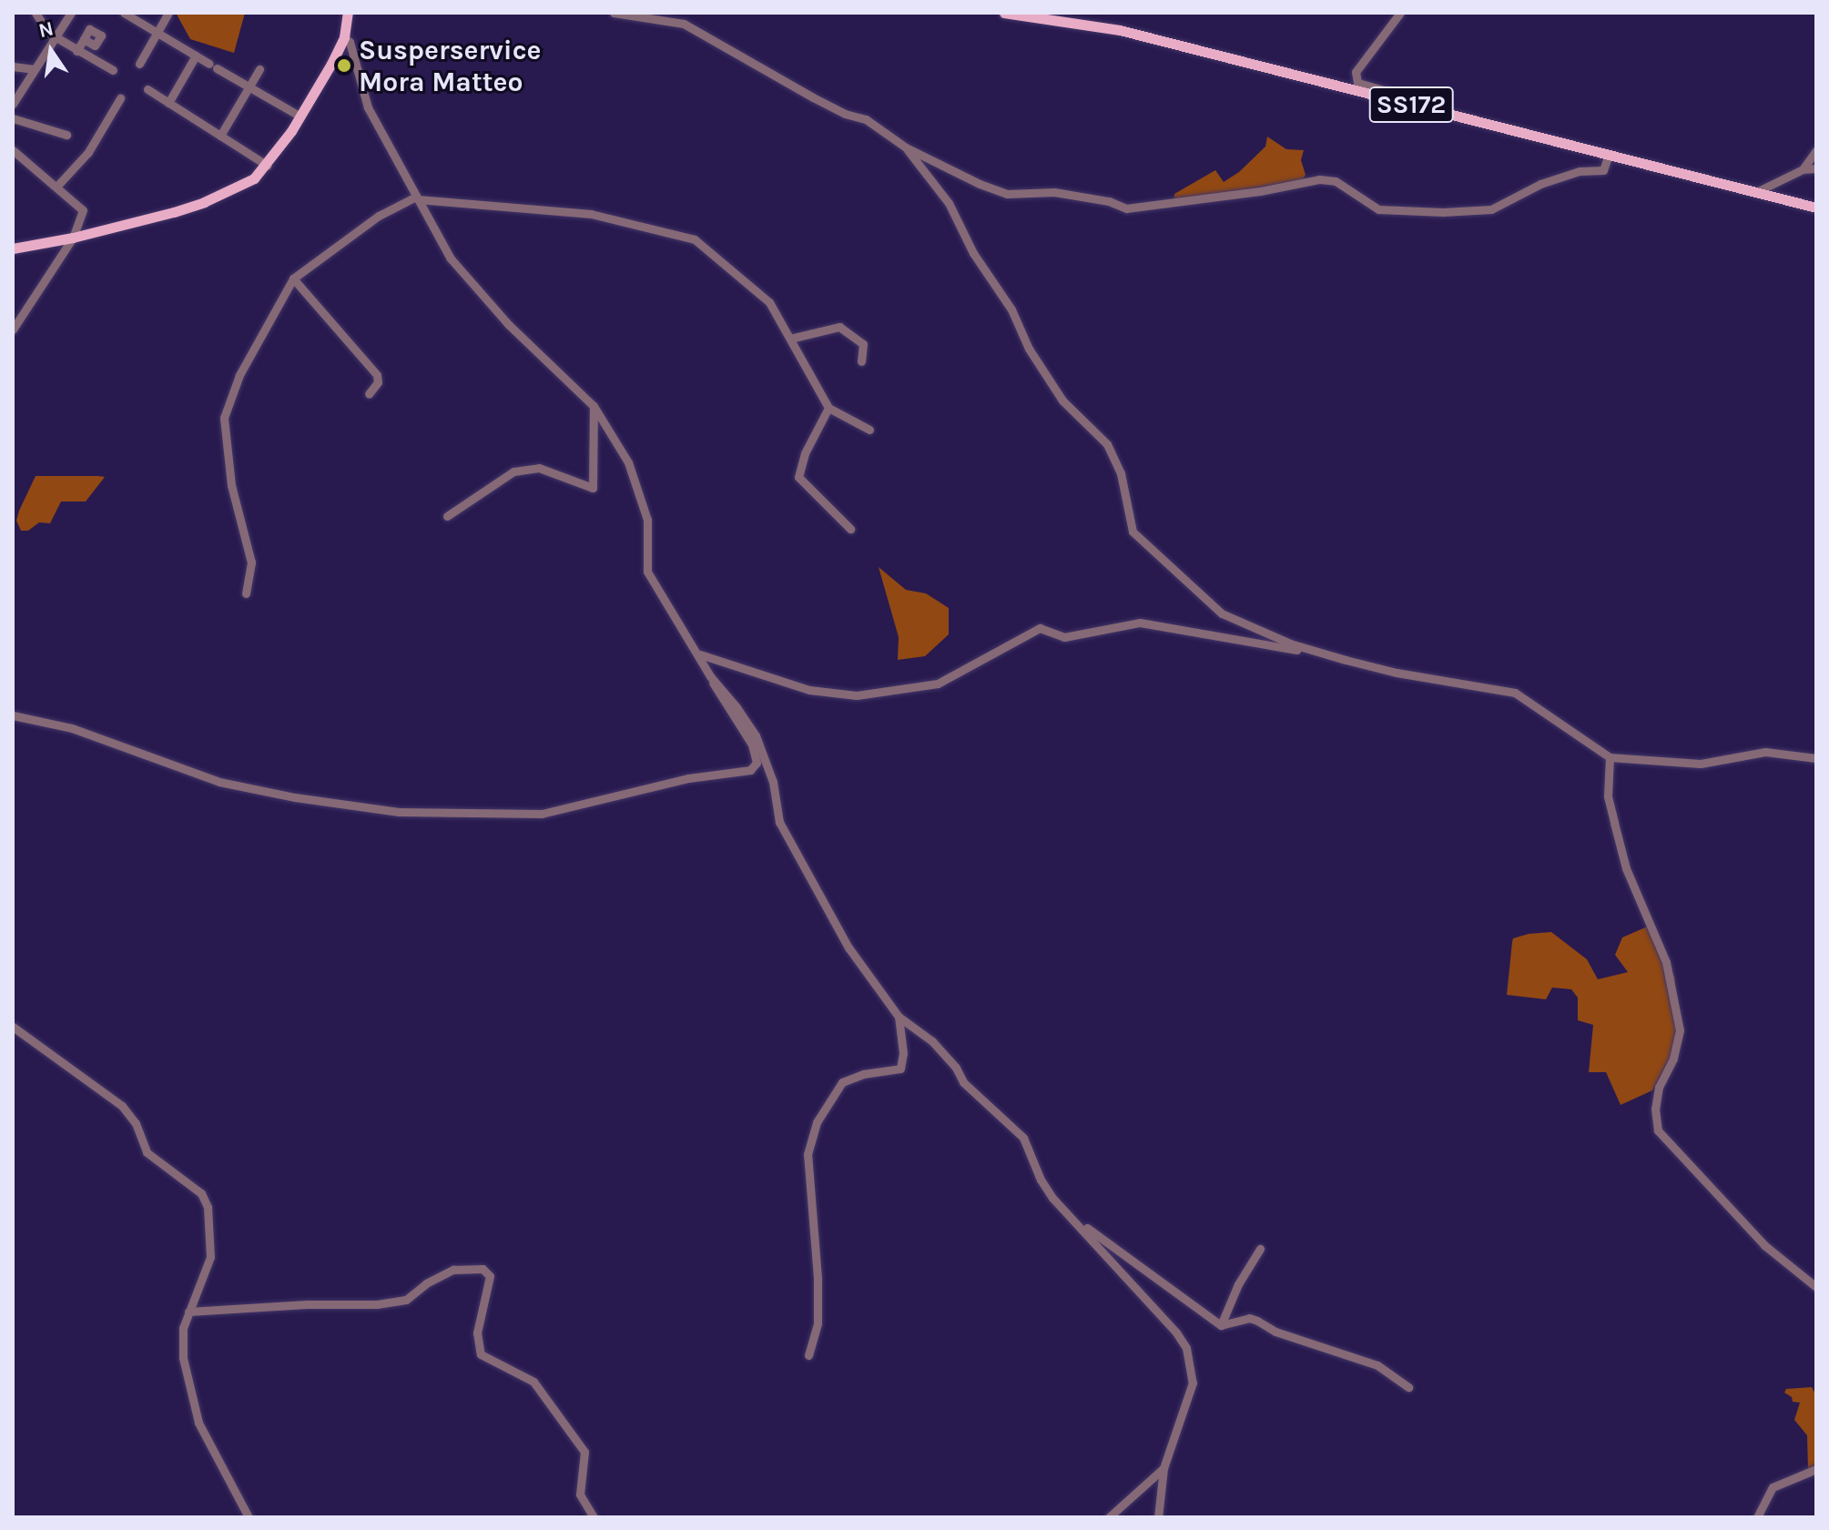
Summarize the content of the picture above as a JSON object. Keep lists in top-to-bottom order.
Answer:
{
  "streets": {
    "main road": ["SS172"]
  },
  "places": ["Susperservice Mora Matteo"],
  "north": "top"
}
